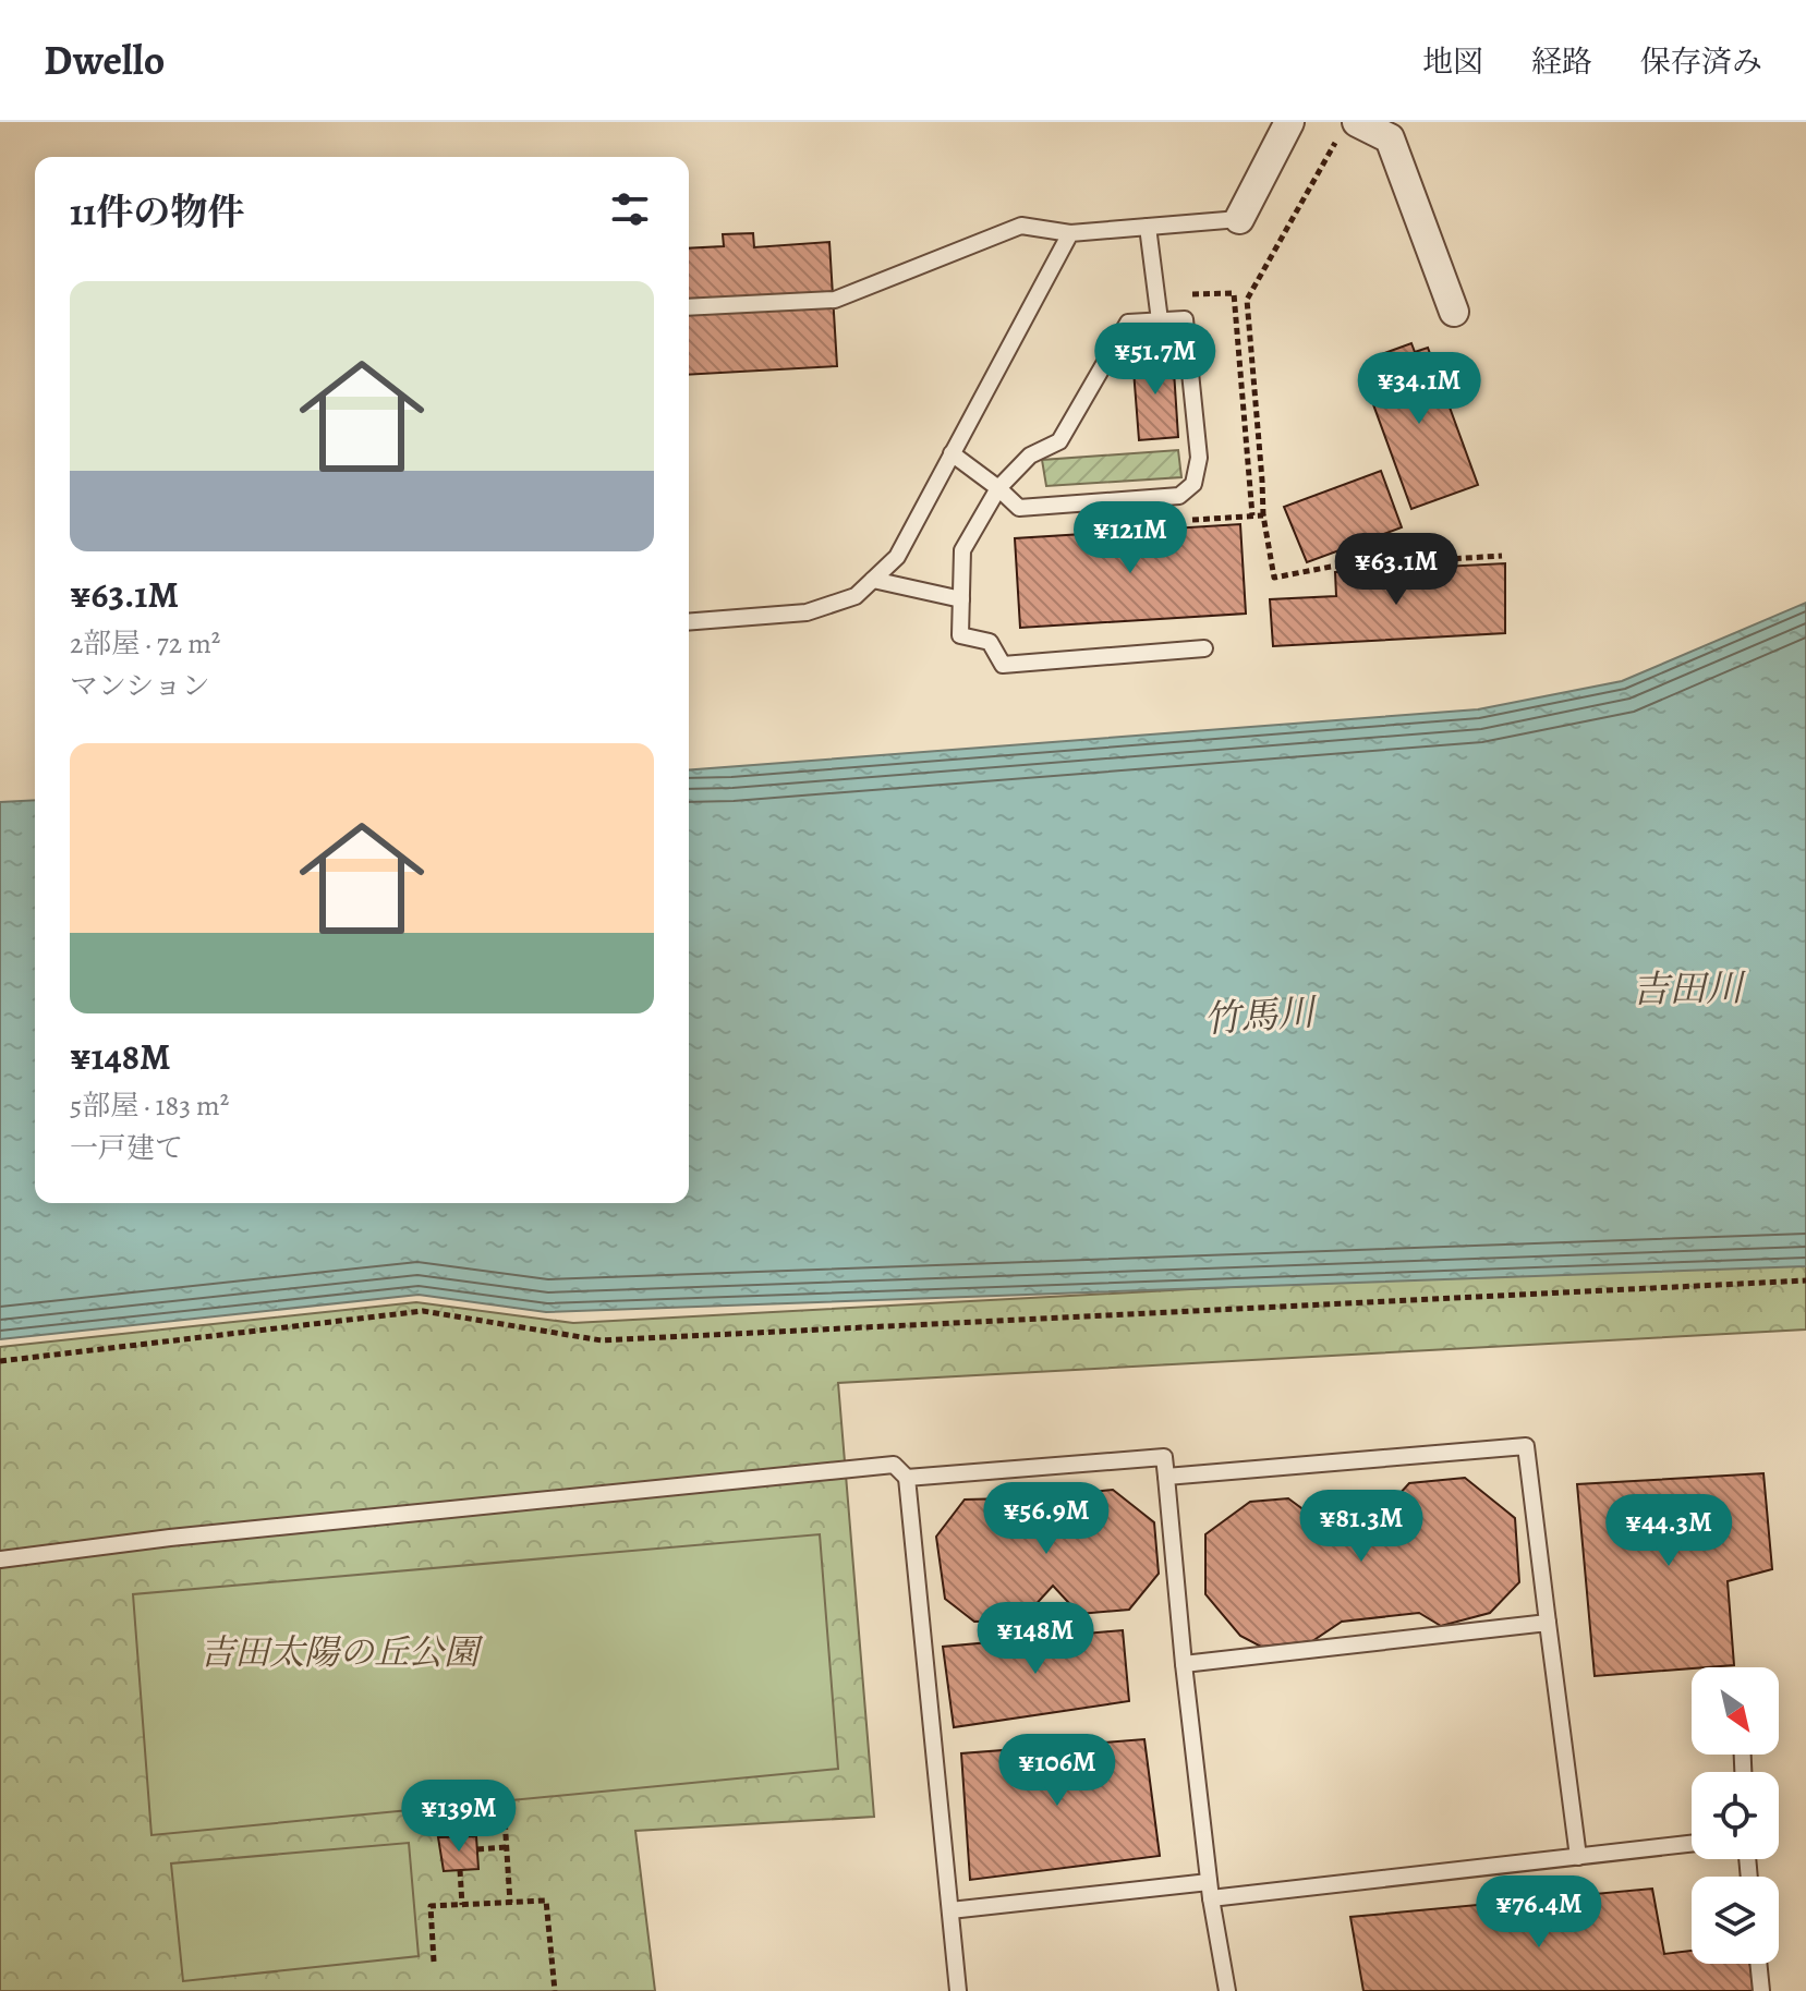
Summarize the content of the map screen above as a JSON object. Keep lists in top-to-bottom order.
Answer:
{
  "water": ["吉田川", "竹馬川"],
  "parks": ["吉田太陽の丘公園"],
  "north": "bottom right",
  "page": {
    "header": "Dwello",
    "nav": ["地図", "経路", "保存済み"],
    "heading": "11件の物件",
    "list": [
      {
        "name": "¥63.1M",
        "note": "2部屋 · 72 m² · マンション"
      },
      {
        "name": "¥148M",
        "note": "5部屋 · 183 m² · 一戸建て"
      }
    ],
    "price": [
      "¥51.7M",
      "¥34.1M",
      "¥121M",
      "¥63.1M",
      "¥56.9M",
      "¥81.3M",
      "¥44.3M",
      "¥148M",
      "¥106M",
      "¥139M",
      "¥76.4M"
    ]
  }
}
